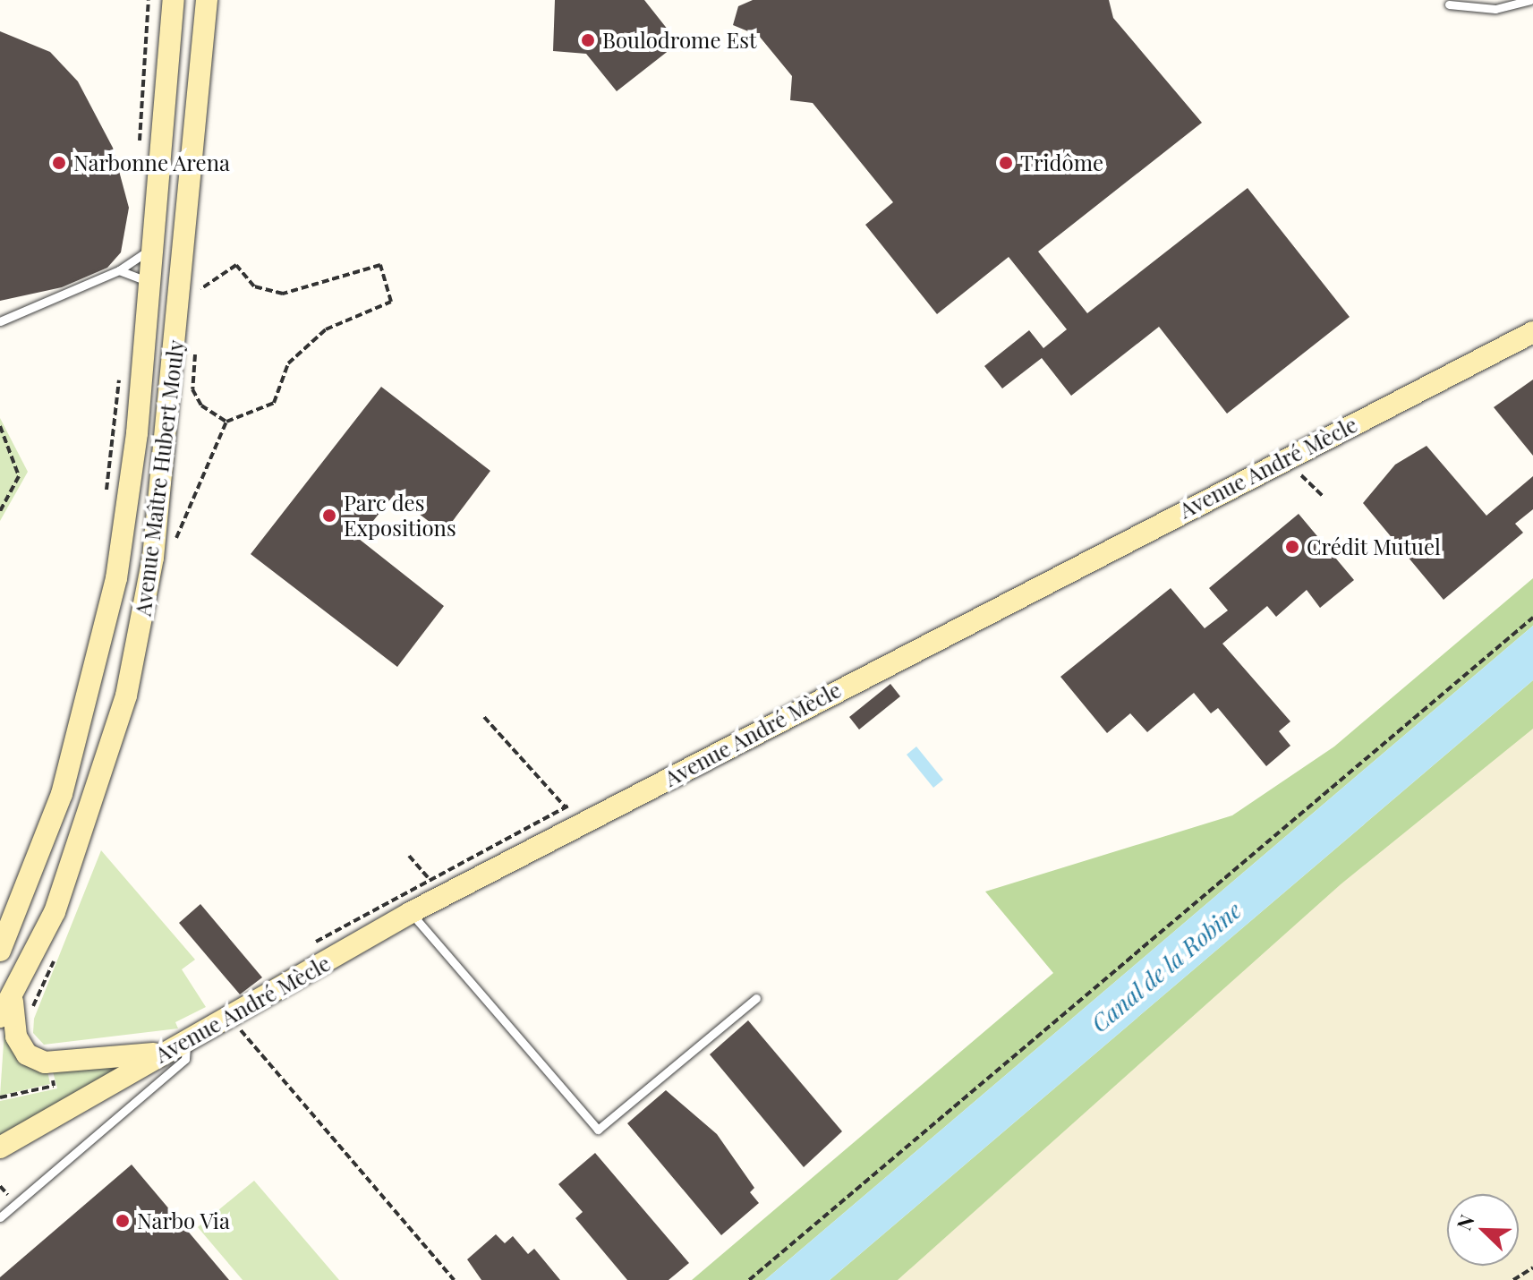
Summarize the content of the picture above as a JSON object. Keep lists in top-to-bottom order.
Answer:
{
  "streets": {
    "main road": ["Avenue André Mècle", "Avenue Maître Hubert Mouly"]
  },
  "water": ["Canal de la Robine"],
  "places": [
    "Boulodrome Est",
    "Narbonne Arena",
    "Tridôme",
    "Parc des Expositions",
    "Crédit Mutuel",
    "Narbo Via"
  ],
  "north": "top left"
}
